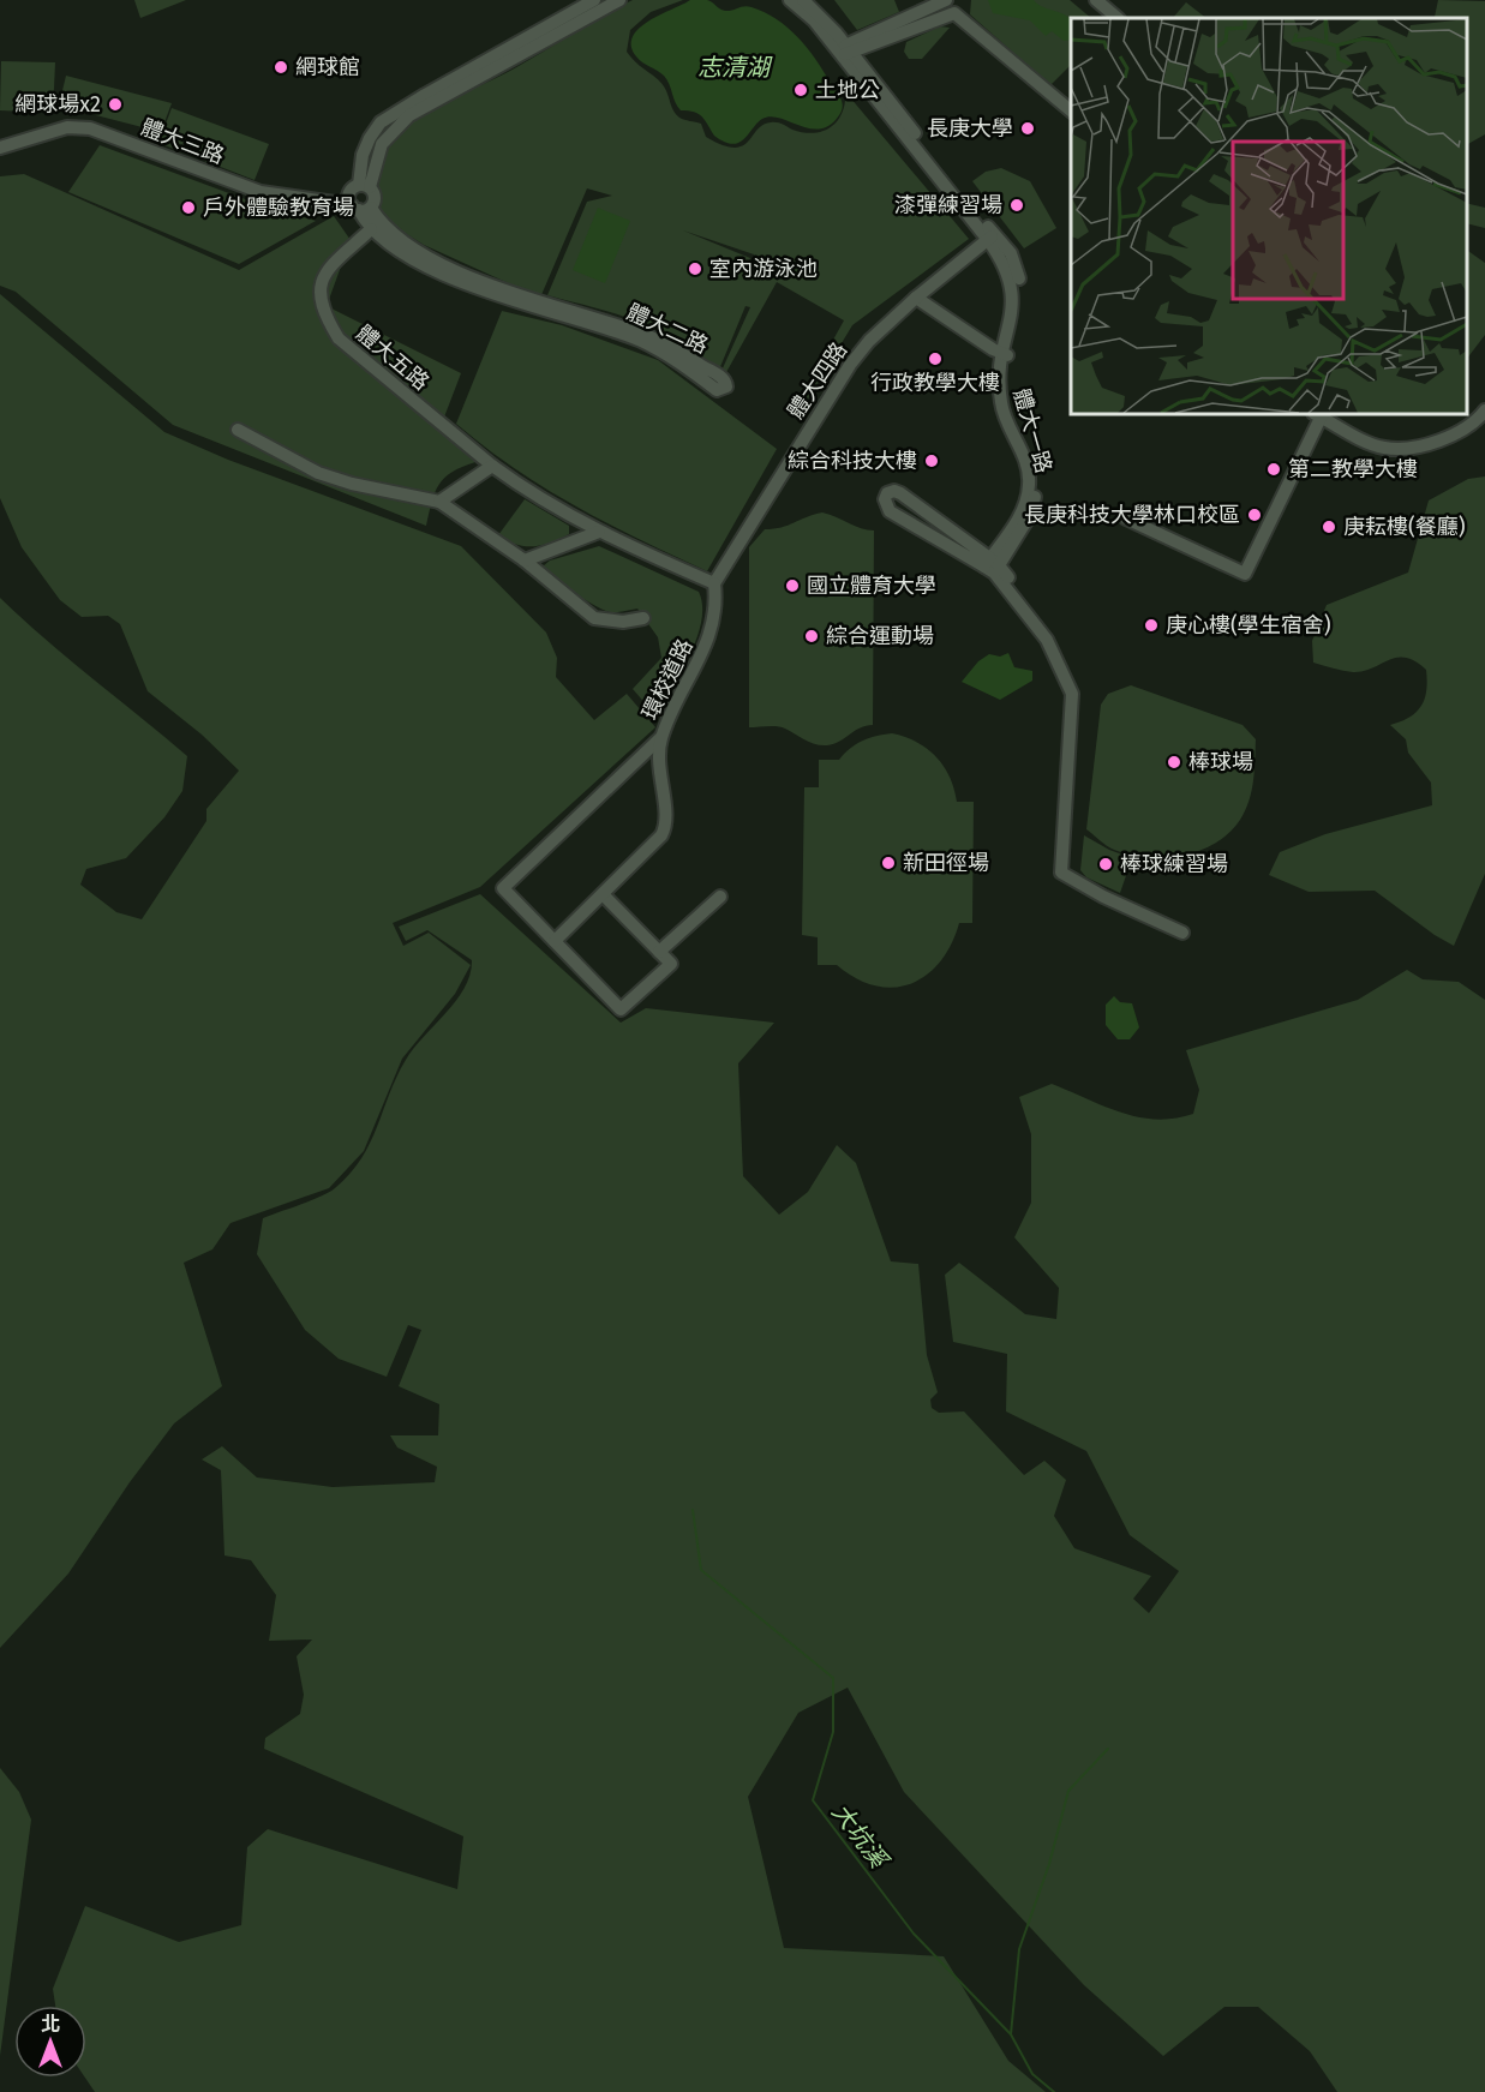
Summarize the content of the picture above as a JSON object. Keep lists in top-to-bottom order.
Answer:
{
  "streets": {
    "street": [
      "體大三路",
      "體大二路",
      "體大五路",
      "體大四路",
      "體大一路",
      "環校道路"
    ]
  },
  "crossings": [
    ["體大三路", "體大二路"],
    ["體大二路", "體大五路"],
    ["體大五路", "體大四路"],
    ["體大五路", "環校道路"],
    ["體大四路", "體大一路"],
    ["體大四路", "環校道路"]
  ],
  "water": ["志清湖", "大坑溪"],
  "places": [
    "網球館",
    "土地公",
    "網球場x2",
    "長庚大學",
    "漆彈練習場",
    "戶外體驗教育場",
    "室內游泳池",
    "行政教學大樓",
    "綜合科技大樓",
    "第二教學大樓",
    "長庚科技大學林口校區",
    "庚耘樓(餐廳)",
    "國立體育大學",
    "庚心樓(學生宿舍)",
    "綜合運動場",
    "棒球場",
    "新田徑場",
    "棒球練習場"
  ],
  "north": "top"
}
